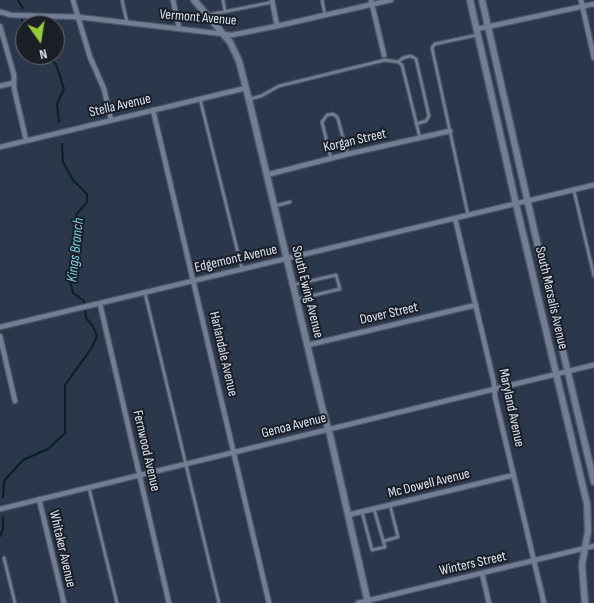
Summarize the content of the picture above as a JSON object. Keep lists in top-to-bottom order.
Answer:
{
  "streets": {
    "main road": ["South Ewing Avenue", "South Marsalis Avenue"],
    "street": [
      "Vermont Avenue",
      "Stella Avenue",
      "Korgan Street",
      "Edgemont Avenue",
      "Dover Street",
      "Harlandale Avenue",
      "Maryland Avenue",
      "Genoa Avenue",
      "Fernwood Avenue",
      "Mc Dowell Avenue",
      "Whitaker Avenue",
      "Winters Street"
    ]
  },
  "crossings": [
    ["Vermont Avenue", "South Ewing Avenue"],
    ["Stella Avenue", "South Ewing Avenue"],
    ["Stella Avenue", "Harlandale Avenue"],
    ["Korgan Street", "South Ewing Avenue"],
    ["Edgemont Avenue", "South Ewing Avenue"],
    ["Edgemont Avenue", "South Marsalis Avenue"],
    ["Edgemont Avenue", "Harlandale Avenue"],
    ["Edgemont Avenue", "Maryland Avenue"],
    ["Edgemont Avenue", "Fernwood Avenue"],
    ["South Ewing Avenue", "Dover Street"],
    ["South Ewing Avenue", "Genoa Avenue"],
    ["South Ewing Avenue", "Mc Dowell Avenue"],
    ["South Ewing Avenue", "Winters Street"],
    ["South Marsalis Avenue", "Genoa Avenue"],
    ["South Marsalis Avenue", "Winters Street"],
    ["Dover Street", "Maryland Avenue"],
    ["Harlandale Avenue", "Genoa Avenue"],
    ["Maryland Avenue", "Genoa Avenue"],
    ["Maryland Avenue", "Mc Dowell Avenue"],
    ["Maryland Avenue", "Winters Street"],
    ["Genoa Avenue", "Fernwood Avenue"],
    ["Genoa Avenue", "Whitaker Avenue"]
  ],
  "water": ["Kings Branch"],
  "north": "bottom"
}
